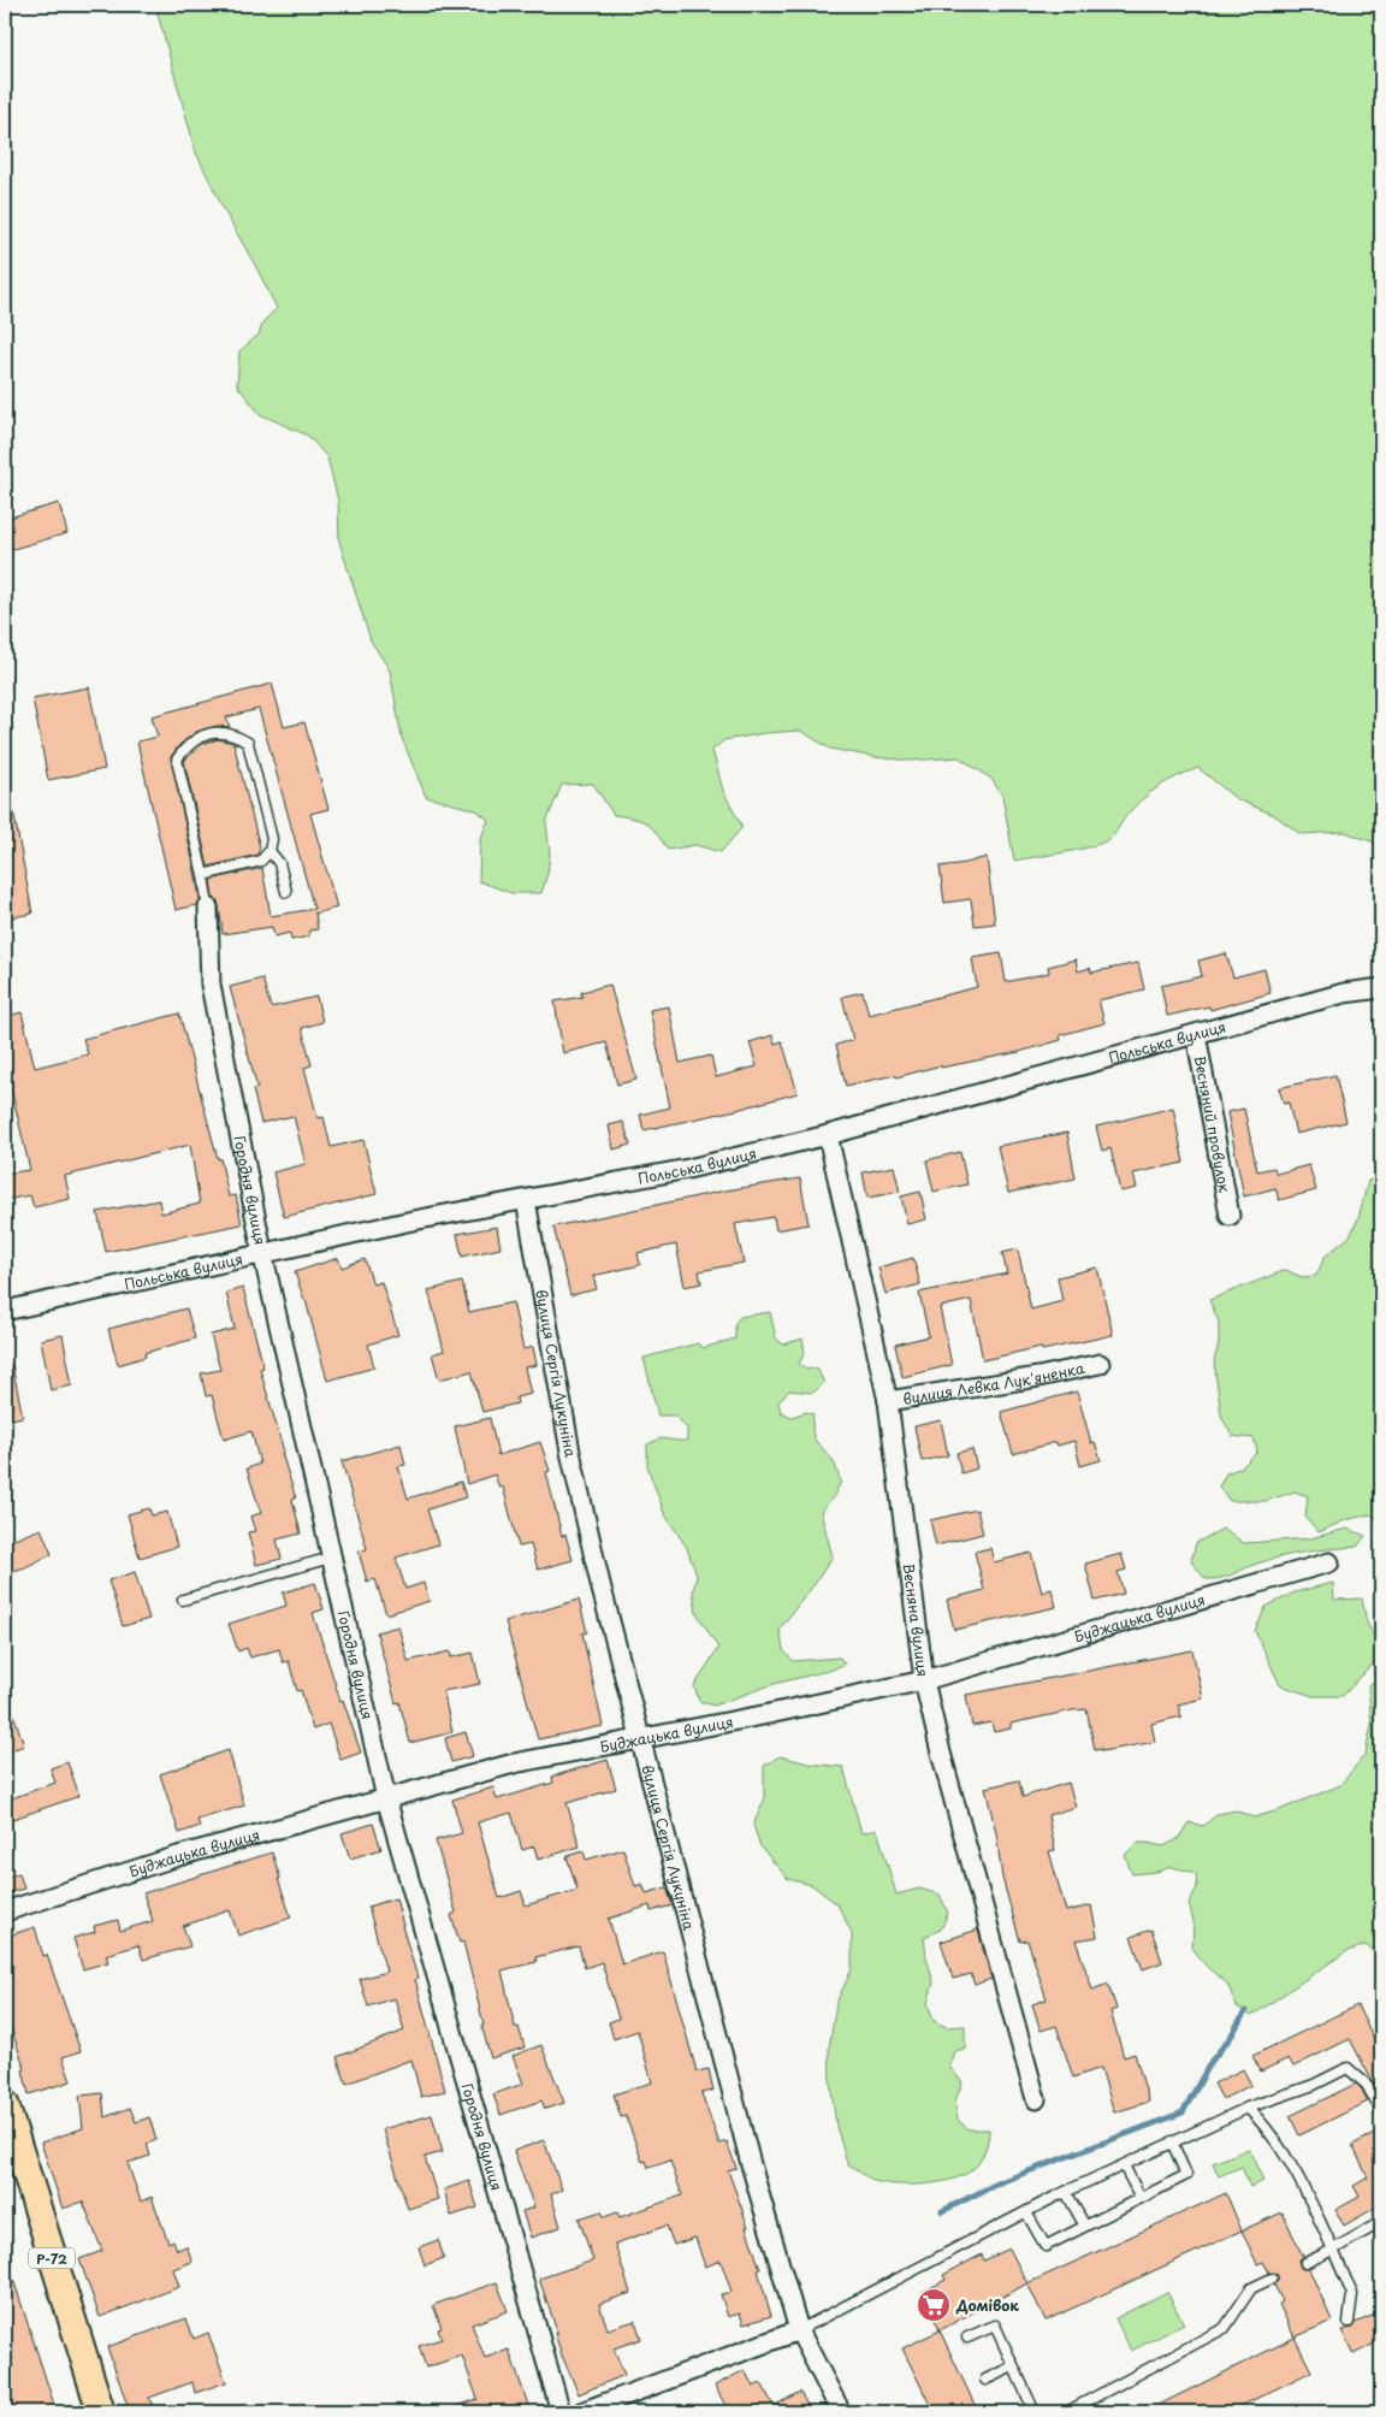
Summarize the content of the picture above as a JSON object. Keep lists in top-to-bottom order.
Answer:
{
  "streets": {
    "main road": ["Р-72"],
    "street": [
      "Польська вулиця",
      "Весняний провулок",
      "Городня вулиця",
      "вулиця Сергія Лукуніна",
      "вулиця Левка Лук'яненка",
      "Буджацька вулиця",
      "Весняна вулиця"
    ]
  },
  "crossings": [
    ["Польська вулиця", "Весняний провулок"],
    ["Польська вулиця", "Городня вулиця"],
    ["Польська вулиця", "вулиця Сергія Лукуніна"],
    ["Польська вулиця", "Весняна вулиця"],
    ["Городня вулиця", "Буджацька вулиця"],
    ["вулиця Сергія Лукуніна", "Буджацька вулиця"],
    ["вулиця Левка Лук'яненка", "Весняна вулиця"],
    ["Буджацька вулиця", "Весняна вулиця"]
  ],
  "places": {
    "supermarket": ["Домівок"]
  }
}
